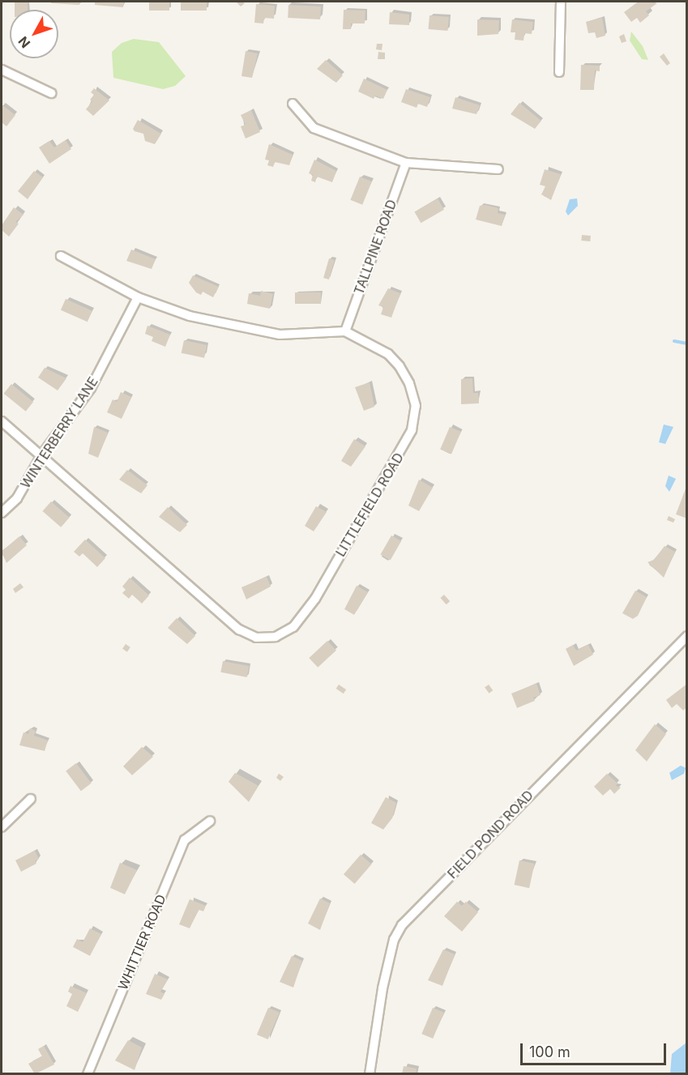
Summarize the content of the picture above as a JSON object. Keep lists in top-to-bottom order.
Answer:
{
  "streets": {
    "street": [
      "TALLPINE ROAD",
      "WINTERBERRY LANE",
      "LITTLEFIELD ROAD",
      "FIELD POND ROAD",
      "WHITTIER ROAD"
    ]
  },
  "crossings": [
    ["TALLPINE ROAD", "LITTLEFIELD ROAD"],
    ["WINTERBERRY LANE", "LITTLEFIELD ROAD"]
  ],
  "scale_bar": "100 m",
  "north": "bottom left"
}
